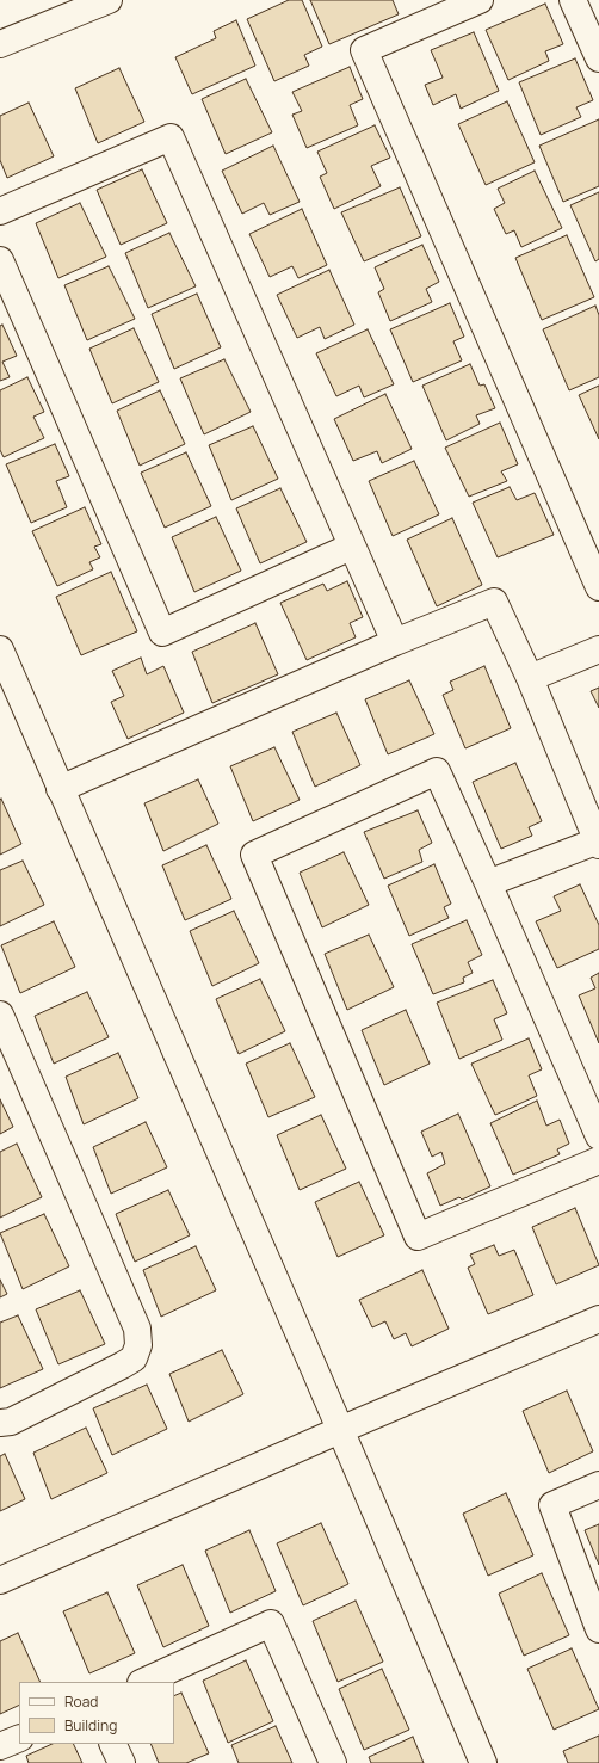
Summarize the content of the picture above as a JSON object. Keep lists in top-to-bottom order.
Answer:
{
  "legend": ["Road", "Building"]
}
